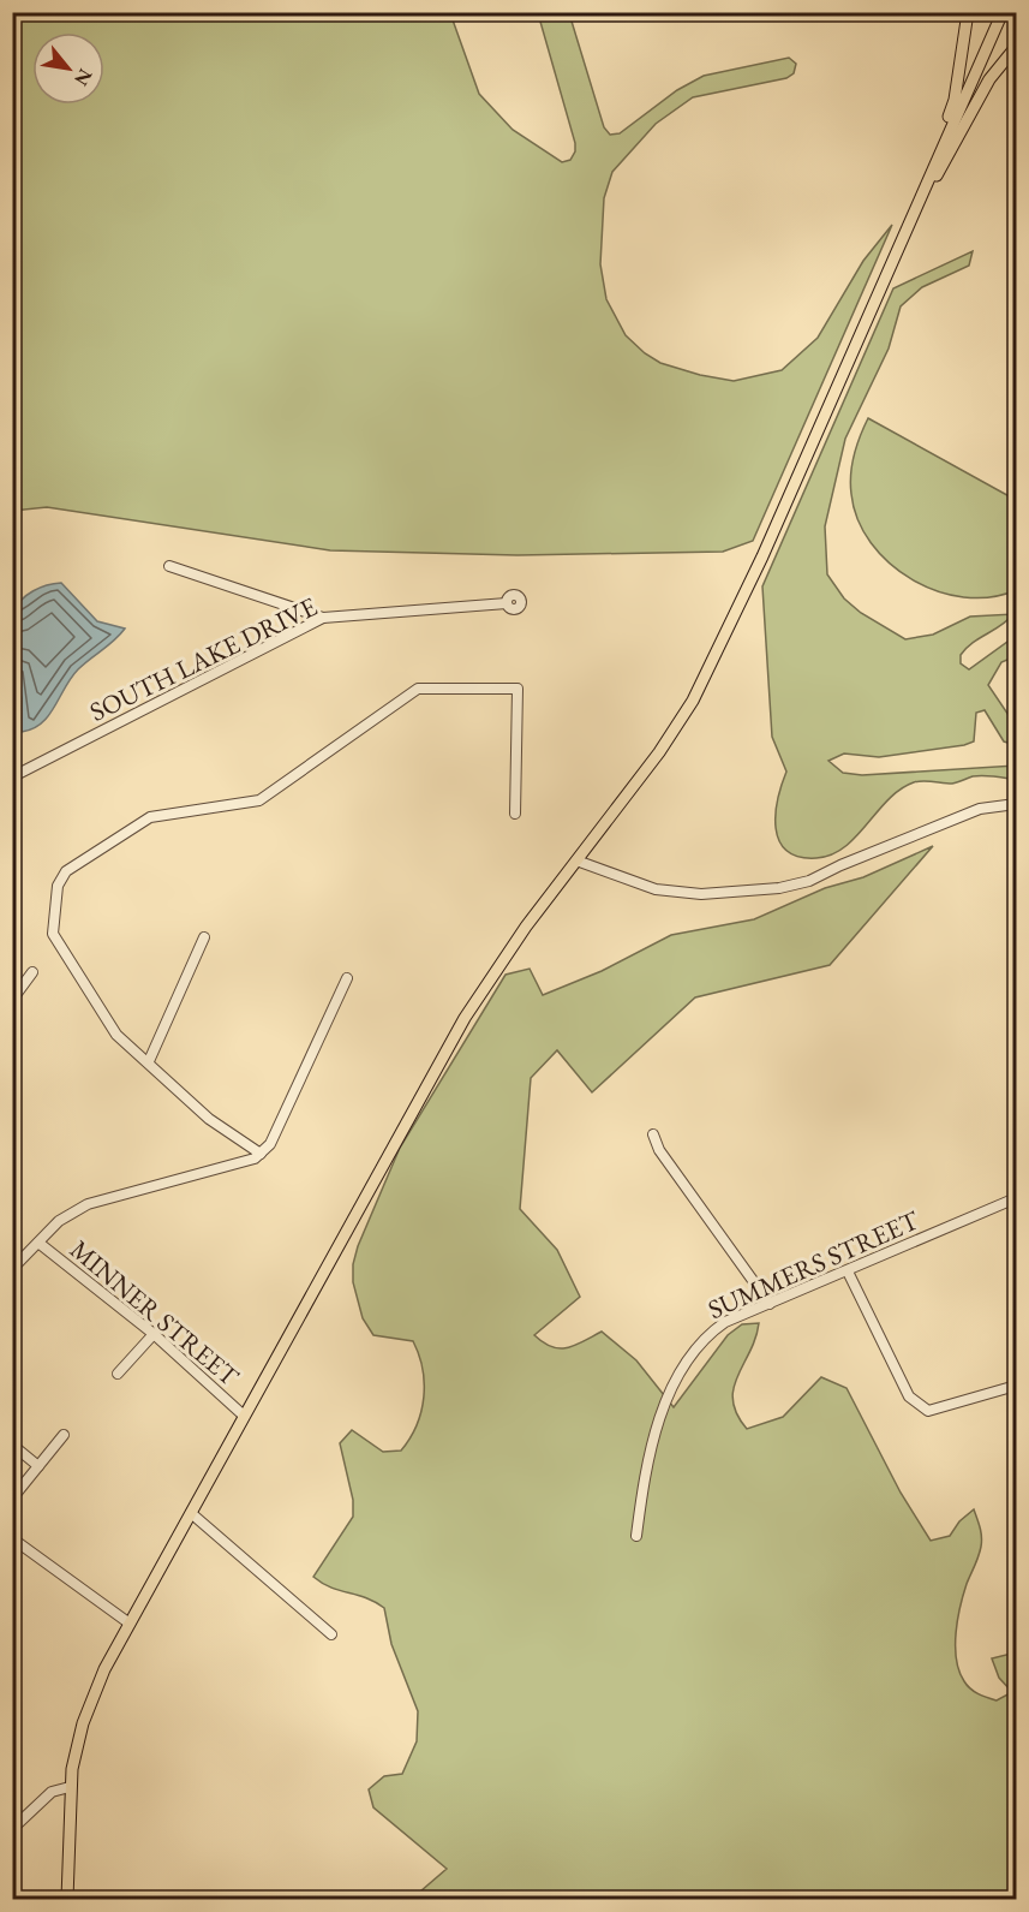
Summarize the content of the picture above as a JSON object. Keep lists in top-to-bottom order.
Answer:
{
  "streets": {
    "street": ["SOUTH LAKE DRIVE", "SUMMERS STREET", "MINNER STREET"]
  },
  "north": "bottom right"
}
